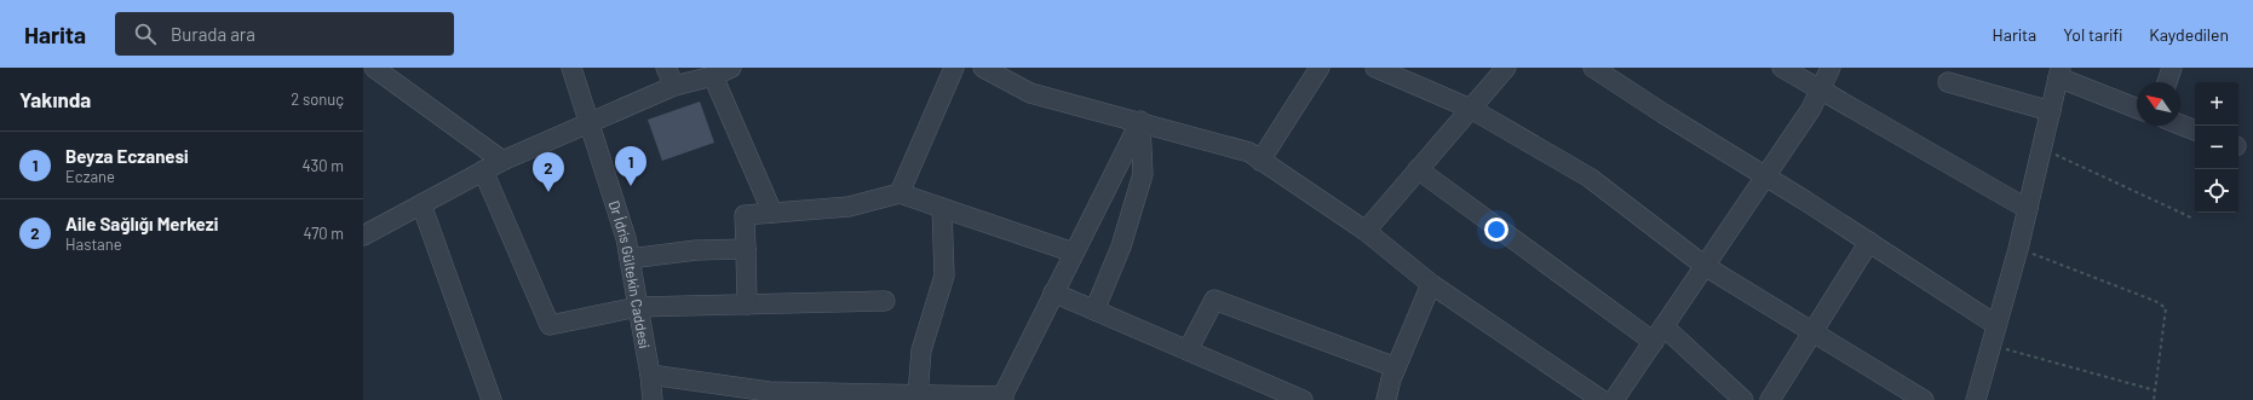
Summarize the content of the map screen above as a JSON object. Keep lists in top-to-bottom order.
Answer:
{
  "streets": {
    "street": ["Dr İdris Gültekin Caddesi"]
  },
  "north": "top left",
  "page": {
    "header": "Harita",
    "search": "Burada ara",
    "nav": ["Harita", "Yol tarifi", "Kaydedilen"],
    "heading": ["Yakında", "2 sonuç"],
    "map_buttons": ["+", "−"],
    "list": [
      {
        "mark": "1",
        "name": "Beyza Eczanesi",
        "note": "Eczane",
        "value": "430 m"
      },
      {
        "mark": "2",
        "name": "Aile Sağlığı Merkezi",
        "note": "Hastane",
        "value": "470 m"
      }
    ],
    "pins": ["1", "2"]
  }
}
